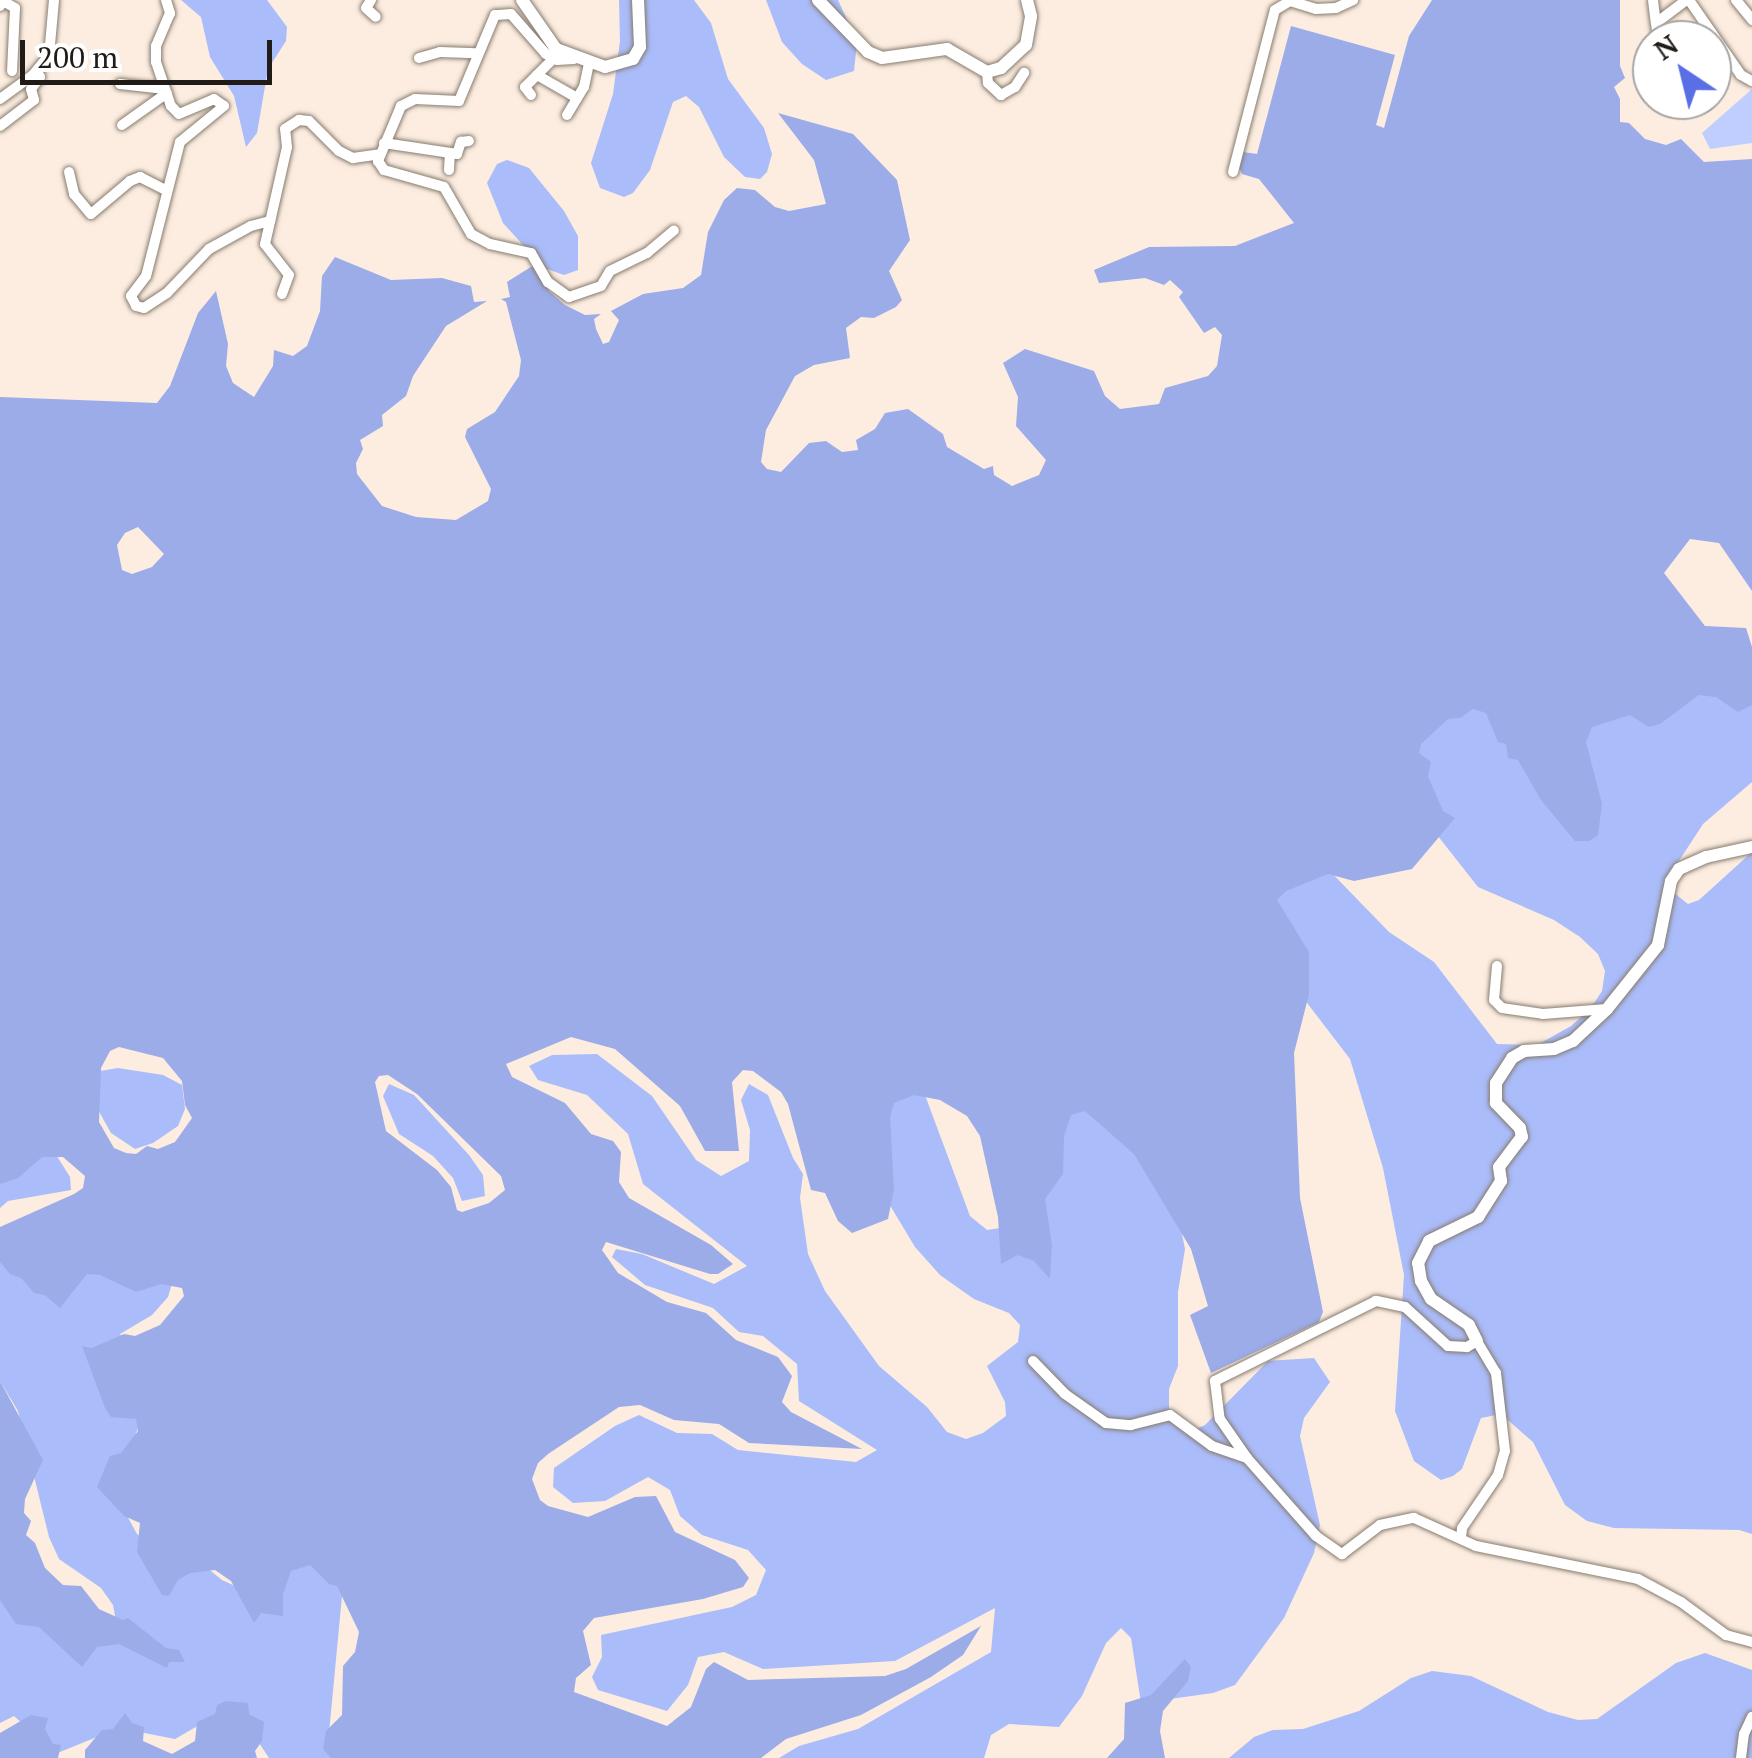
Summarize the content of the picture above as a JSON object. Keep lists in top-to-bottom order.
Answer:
{
  "scale_bar": "200 m",
  "north": "top left"
}
